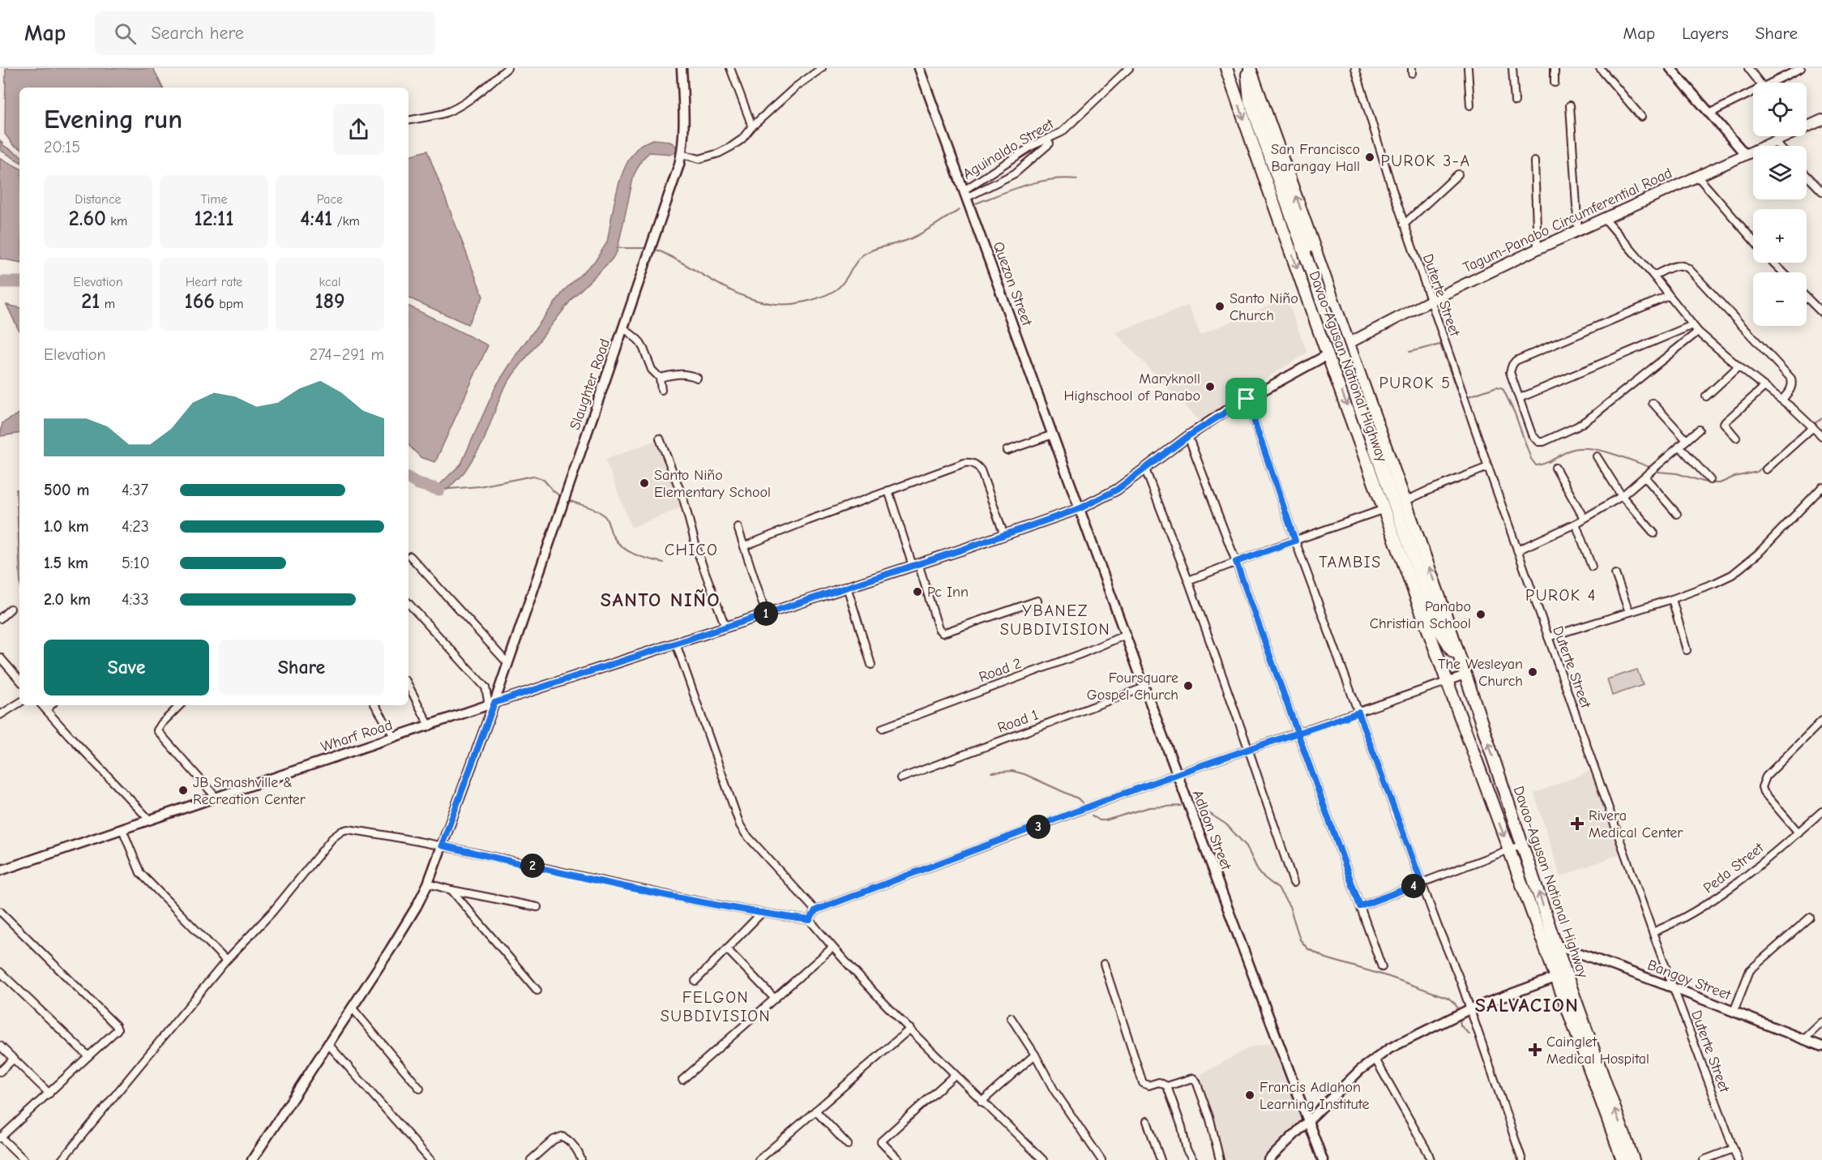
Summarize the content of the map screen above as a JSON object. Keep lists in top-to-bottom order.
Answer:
{
  "streets": {
    "highway": ["Davao-Agusan National Highway"],
    "main road": ["Tagum-Panabo Circumferential Road"],
    "street": [
      "Aguinaldo Street",
      "Quezon Street",
      "Duterte Street",
      "Slaughter Road",
      "Road 2",
      "Road 1",
      "Wharf Road",
      "Adlaon Street",
      "Peda Street",
      "Bangoy Street"
    ]
  },
  "crossings": [
    ["Aguinaldo Street", "Quezon Street"],
    ["Tagum-Panabo Circumferential Road", "Duterte Street"],
    ["Tagum-Panabo Circumferential Road", "Davao-Agusan National Highway"],
    ["Tagum-Panabo Circumferential Road", "Wharf Road"],
    ["Quezon Street", "Wharf Road"],
    ["Quezon Street", "Adlaon Street"],
    ["Duterte Street", "Peda Street"],
    ["Duterte Street", "Bangoy Street"],
    ["Davao-Agusan National Highway", "Wharf Road"],
    ["Davao-Agusan National Highway", "Bangoy Street"],
    ["Slaughter Road", "Wharf Road"],
    ["Road 2", "Adlaon Street"],
    ["Road 1", "Adlaon Street"],
    ["Wharf Road", "Adlaon Street"]
  ],
  "districts": [
    "PUROK 3-A",
    "PUROK 5",
    "CHICO",
    "TAMBIS",
    "PUROK 4",
    "SANTO NIÑO",
    "YBANEZ SUBDIVISION",
    "FELGON SUBDIVISION",
    "SALVACION"
  ],
  "places": {
    "other": [
      "San Francisco Barangay Hall",
      "Santo Niño Church",
      "Maryknoll Highschool of Panabo",
      "Santo Niño Elementary School",
      "Pc Inn",
      "Panabo Christian School",
      "The Wesleyan Church",
      "Foursquare Gospel Church",
      "JB Smashville & Recreation Center",
      "Francis Adlahon Learning Institute"
    ],
    "health": ["Rivera Medical Center", "Cainglet Medical Hospital"]
  },
  "page": {
    "header": "Map",
    "search": "Search here",
    "nav": ["Map", "Layers", "Share"],
    "map_buttons": ["+", "−"],
    "heading": ["Evening run", "20:15"],
    "stats": [
      ["Distance", "2.60 km"],
      ["Time", "12:11"],
      ["Pace", "4:41 /km"],
      ["Elevation", "21 m"],
      ["Heart rate", "166 bpm"],
      ["kcal", "189"]
    ],
    "chart": ["Elevation", "274–291 m"],
    "list": [
      {
        "name": "500 m",
        "note": "4:37"
      },
      {
        "name": "1.0 km",
        "note": "4:23"
      },
      {
        "name": "1.5 km",
        "note": "5:10"
      },
      {
        "name": "2.0 km",
        "note": "4:33"
      }
    ],
    "pins": [
      "1",
      "3",
      "2",
      "4"
    ],
    "buttons": ["Save", "Share"]
  }
}
